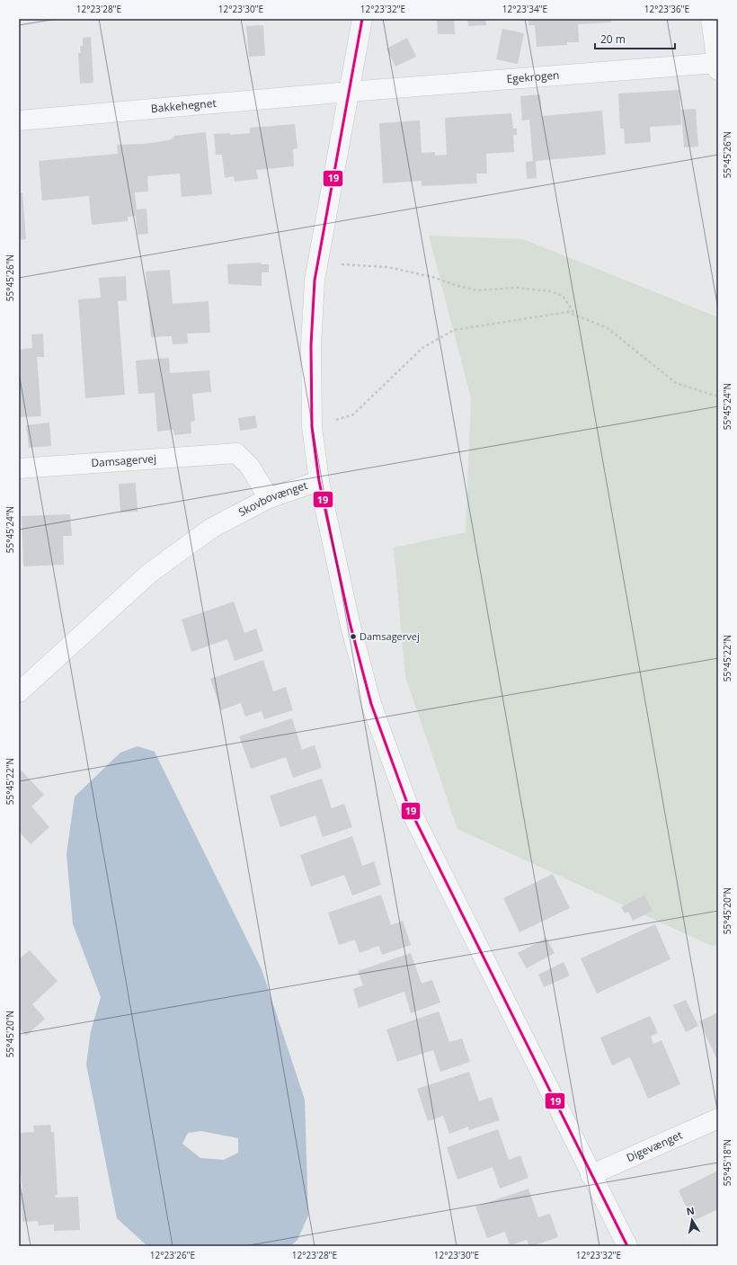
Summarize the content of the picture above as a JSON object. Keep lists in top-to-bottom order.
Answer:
{
  "streets": {
    "street": [
      "Egekrogen",
      "Bakkehegnet",
      "Damsagervej",
      "Skovbovænget",
      "Digevænget"
    ]
  },
  "crossings": [
    ["Egekrogen", "Bakkehegnet"],
    ["Egekrogen", "Skovbovænget"],
    ["Bakkehegnet", "Skovbovænget"],
    ["Damsagervej", "Skovbovænget"]
  ],
  "places": ["Damsagervej"],
  "lines": ["transit line 19"],
  "scale_bar": "20 m",
  "north": "top",
  "coordinates": [
    "12°23'28\"E",
    "12°23'30\"E",
    "12°23'32\"E",
    "12°23'34\"E",
    "12°23'36\"E",
    "55°45'26\"N",
    "55°45'24\"N",
    "55°45'22\"N",
    "55°45'20\"N",
    "55°45'18\"N",
    "12°23'26\"E"
  ]
}
